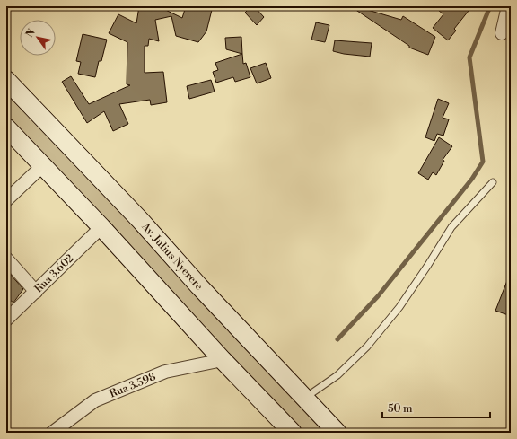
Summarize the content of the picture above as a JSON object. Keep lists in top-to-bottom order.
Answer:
{
  "streets": {
    "main road": ["Av. Julius Nyerere"],
    "street": ["Rua 3.602", "Rua 3.598"]
  },
  "scale_bar": "50 m",
  "north": "top left"
}
